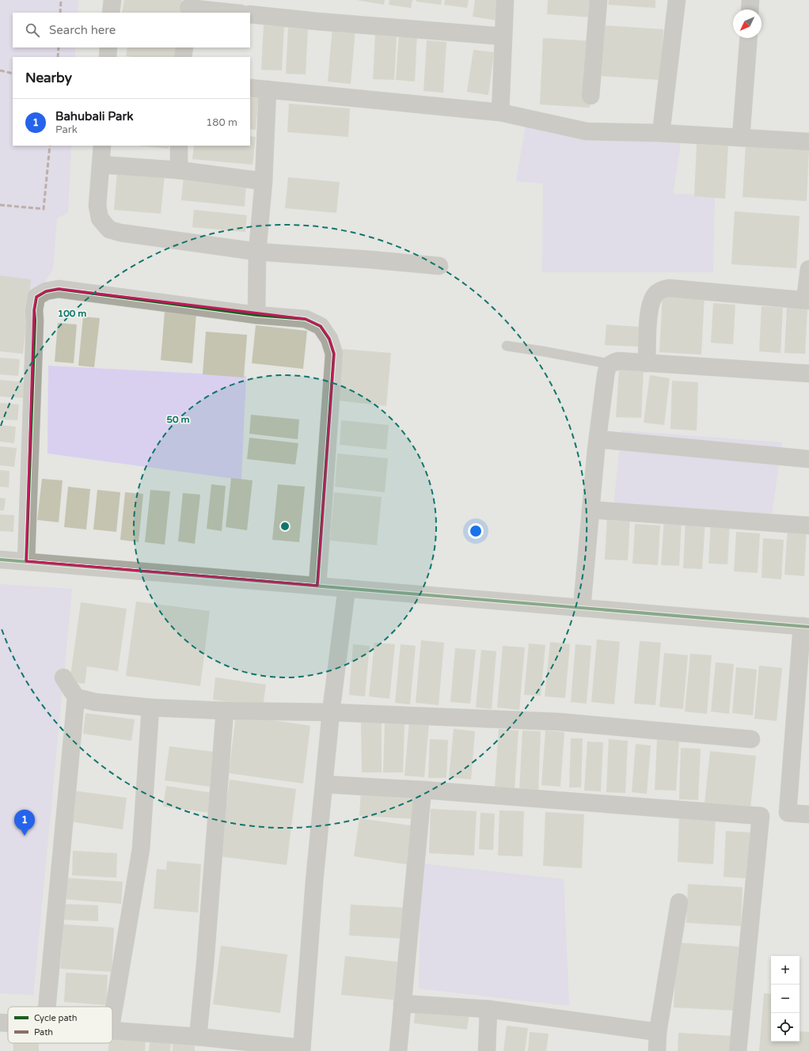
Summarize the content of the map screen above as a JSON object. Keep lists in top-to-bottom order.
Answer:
{
  "legend": ["Cycle path", "Path"],
  "north": "bottom left",
  "page": {
    "search": "Search here",
    "heading": "Nearby",
    "list": [
      {
        "mark": "1",
        "name": "Bahubali Park",
        "note": "Park",
        "value": "180 m"
      }
    ],
    "pins": "1",
    "map_buttons": ["+", "−"]
  },
  "rings": ["100 m", "50 m"]
}
